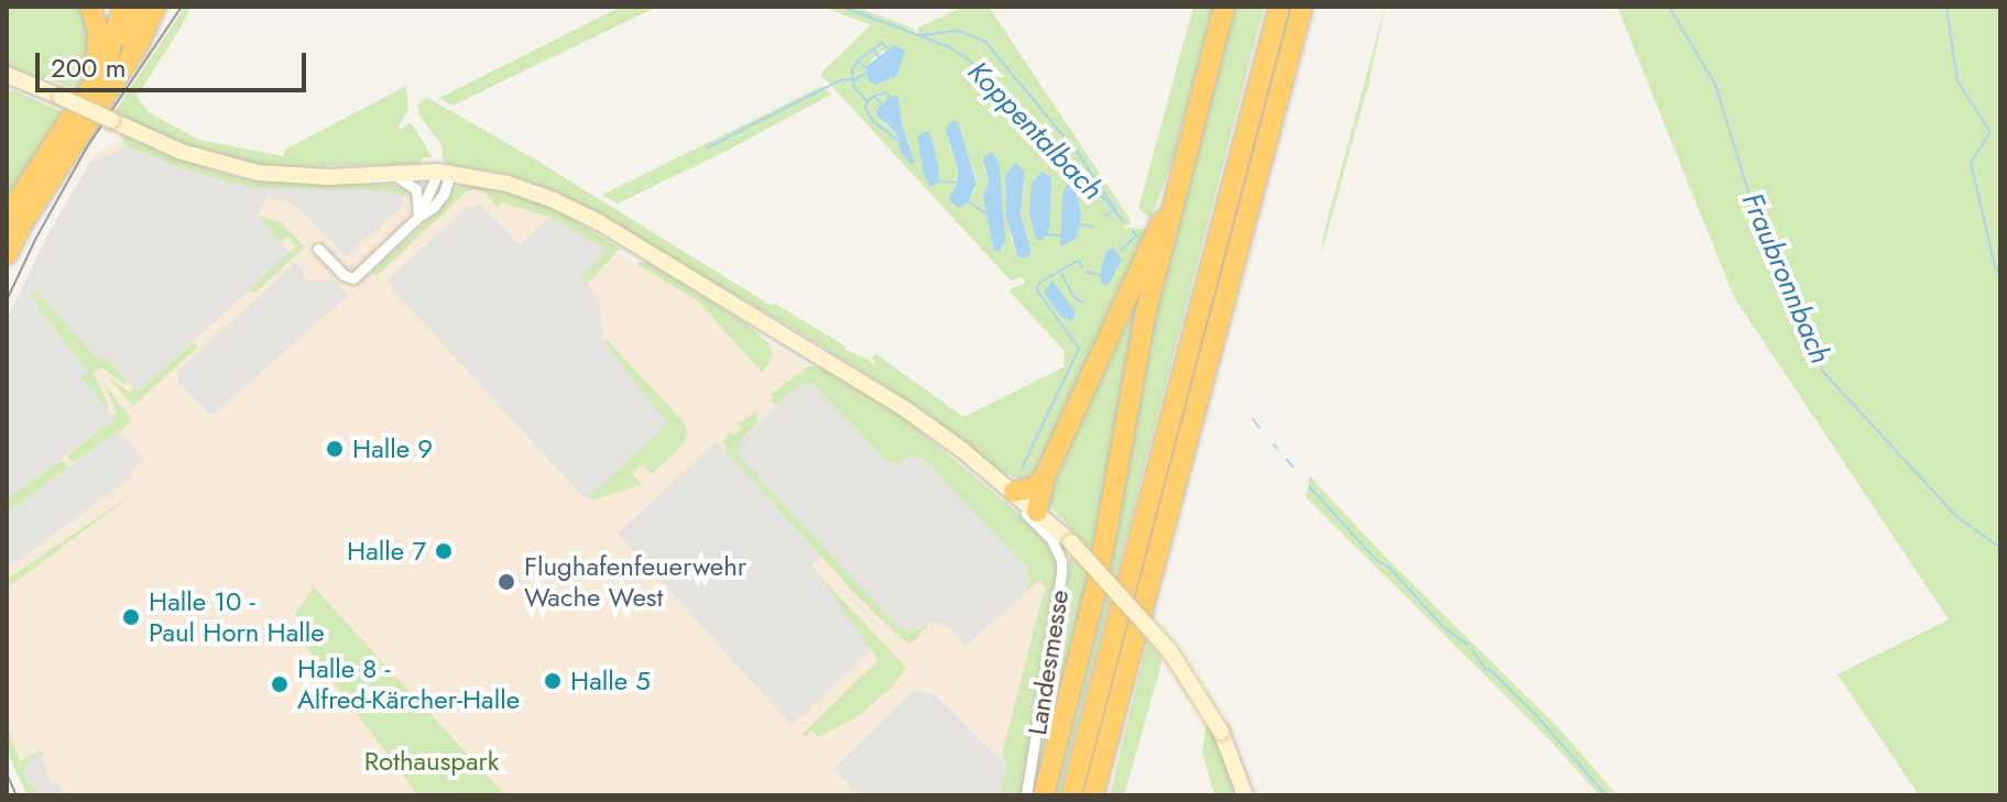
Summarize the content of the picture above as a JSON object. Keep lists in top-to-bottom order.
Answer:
{
  "streets": {
    "street": ["Landesmesse"]
  },
  "water": ["Koppentalbach", "Fraubronnbach"],
  "parks": ["Rothauspark"],
  "places": [
    "Halle 9",
    "Halle 7",
    "Flughafenfeuerwehr Wache West",
    "Halle 10 - Paul Horn Halle",
    "Halle 5",
    "Halle 8 - Alfred-Kärcher-Halle"
  ],
  "scale_bar": "200 m"
}
